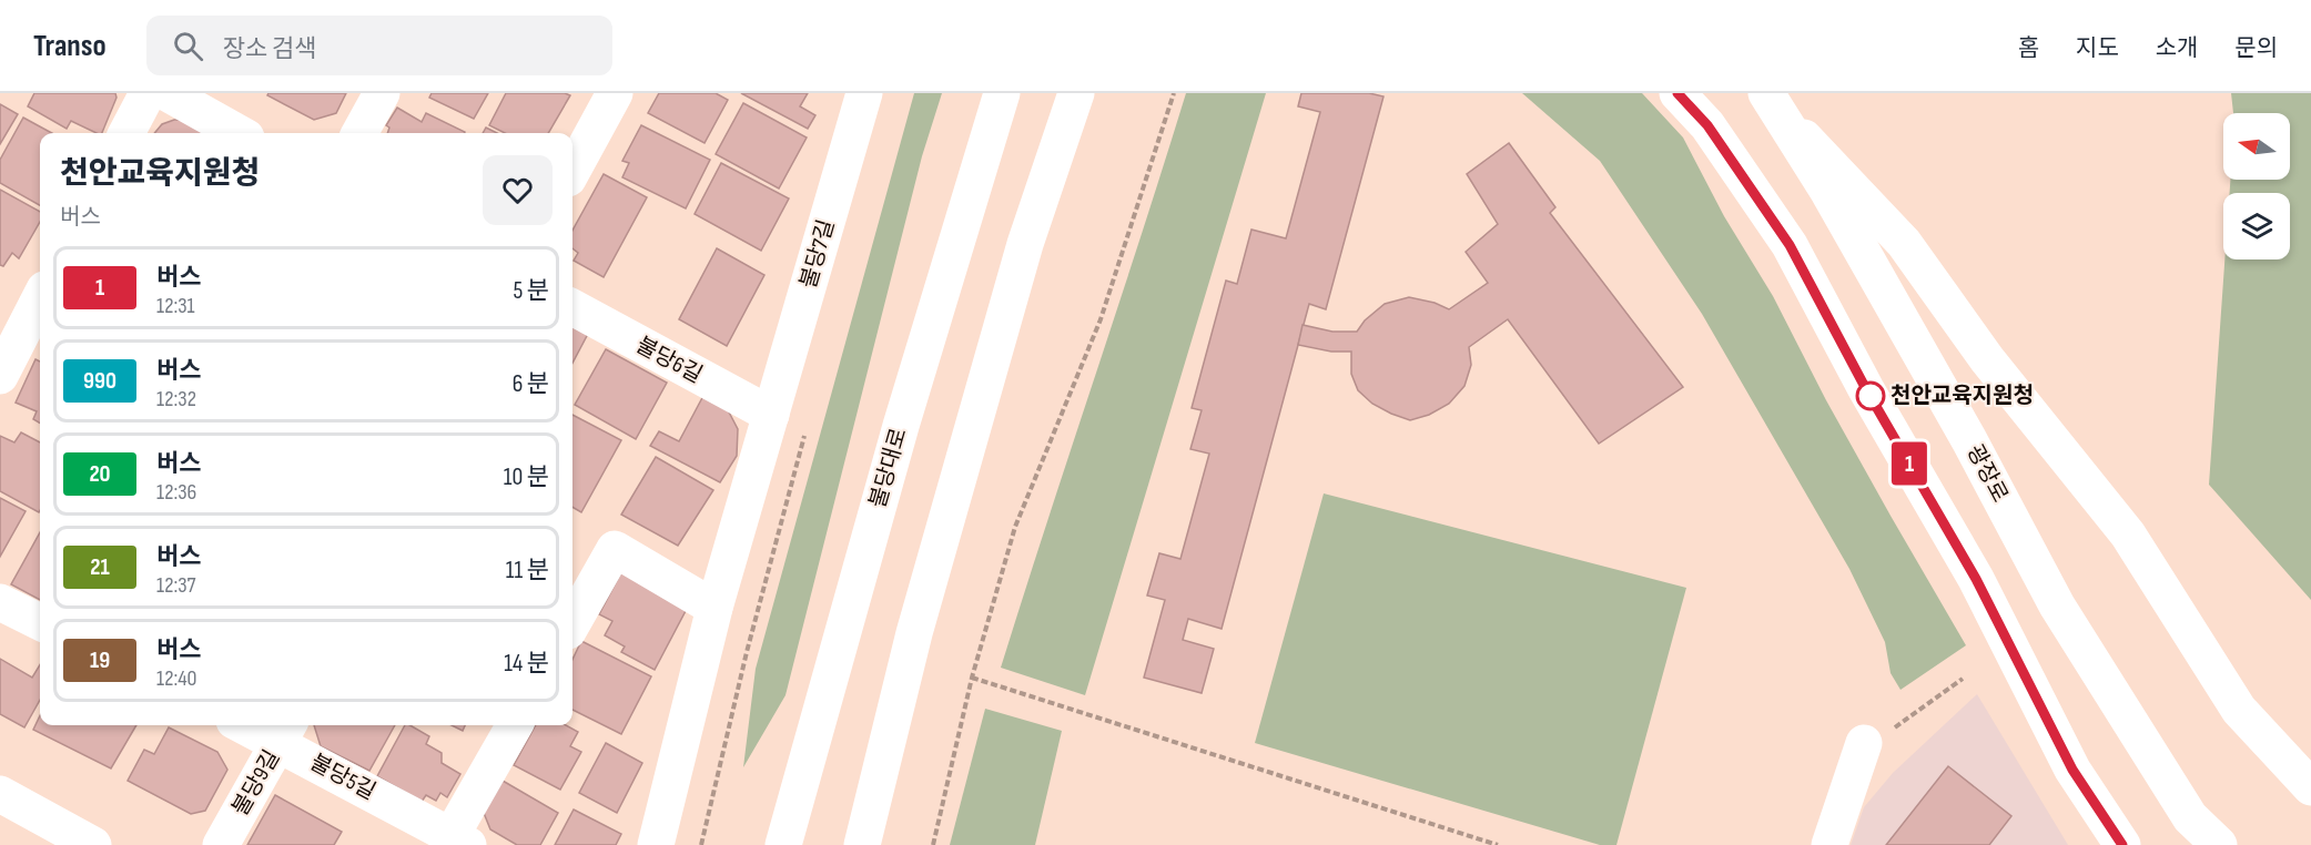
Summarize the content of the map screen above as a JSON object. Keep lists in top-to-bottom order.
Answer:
{
  "streets": {
    "main road": [
      "불당7길",
      "불당6길",
      "불당대로",
      "광장로",
      "불당5길",
      "불당9길"
    ]
  },
  "crossings": [
    ["불당7길", "불당6길"],
    ["불당5길", "불당9길"]
  ],
  "places": ["천안교육지원청"],
  "lines": ["bus line 1"],
  "north": "left",
  "page": {
    "header": "Transo",
    "search": "장소 검색",
    "nav": [
      "홈",
      "지도",
      "소개",
      "문의"
    ],
    "on_map": "1",
    "heading": ["천안교육지원청", "버스"],
    "list": [
      {
        "mark": "1",
        "name": "버스",
        "note": "12:31",
        "value": "5 분"
      },
      {
        "mark": "990",
        "name": "버스",
        "note": "12:32",
        "value": "6 분"
      },
      {
        "mark": "20",
        "name": "버스",
        "note": "12:36",
        "value": "10 분"
      },
      {
        "mark": "21",
        "name": "버스",
        "note": "12:37",
        "value": "11 분"
      },
      {
        "mark": "19",
        "name": "버스",
        "note": "12:40",
        "value": "14 분"
      }
    ]
  }
}
